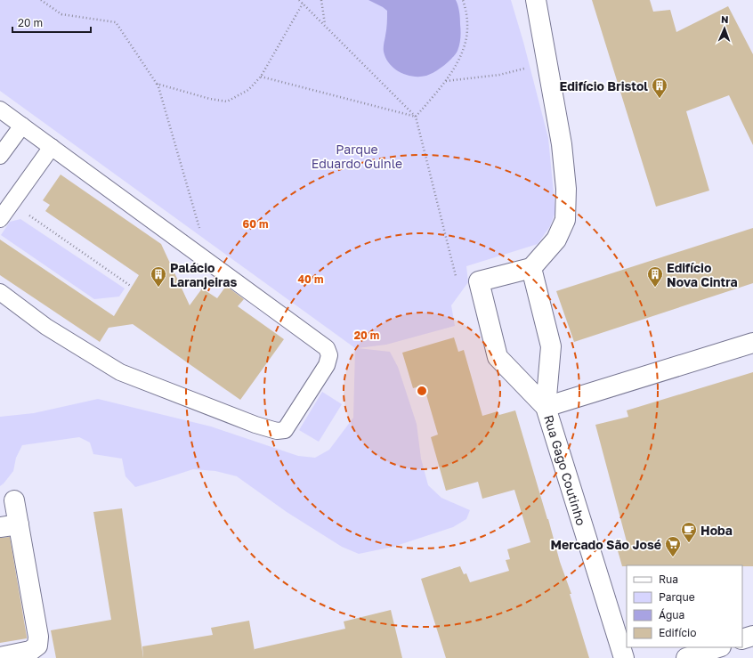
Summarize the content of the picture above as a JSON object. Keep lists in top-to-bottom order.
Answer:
{
  "streets": {
    "street": ["Rua Gago Coutinho"]
  },
  "parks": ["Parque Eduardo Guinle"],
  "places": {
    "building": ["Edifício Bristol", "Palácio Laranjeiras", "Edifício Nova Cintra"],
    "cafe": ["Hoba"],
    "supermarket": ["Mercado São José"]
  },
  "legend": [
    "Rua",
    "Parque",
    "Água",
    "Edifício"
  ],
  "scale_bar": "20 m",
  "north": "top",
  "rings": ["60 m", "40 m", "20 m"]
}
